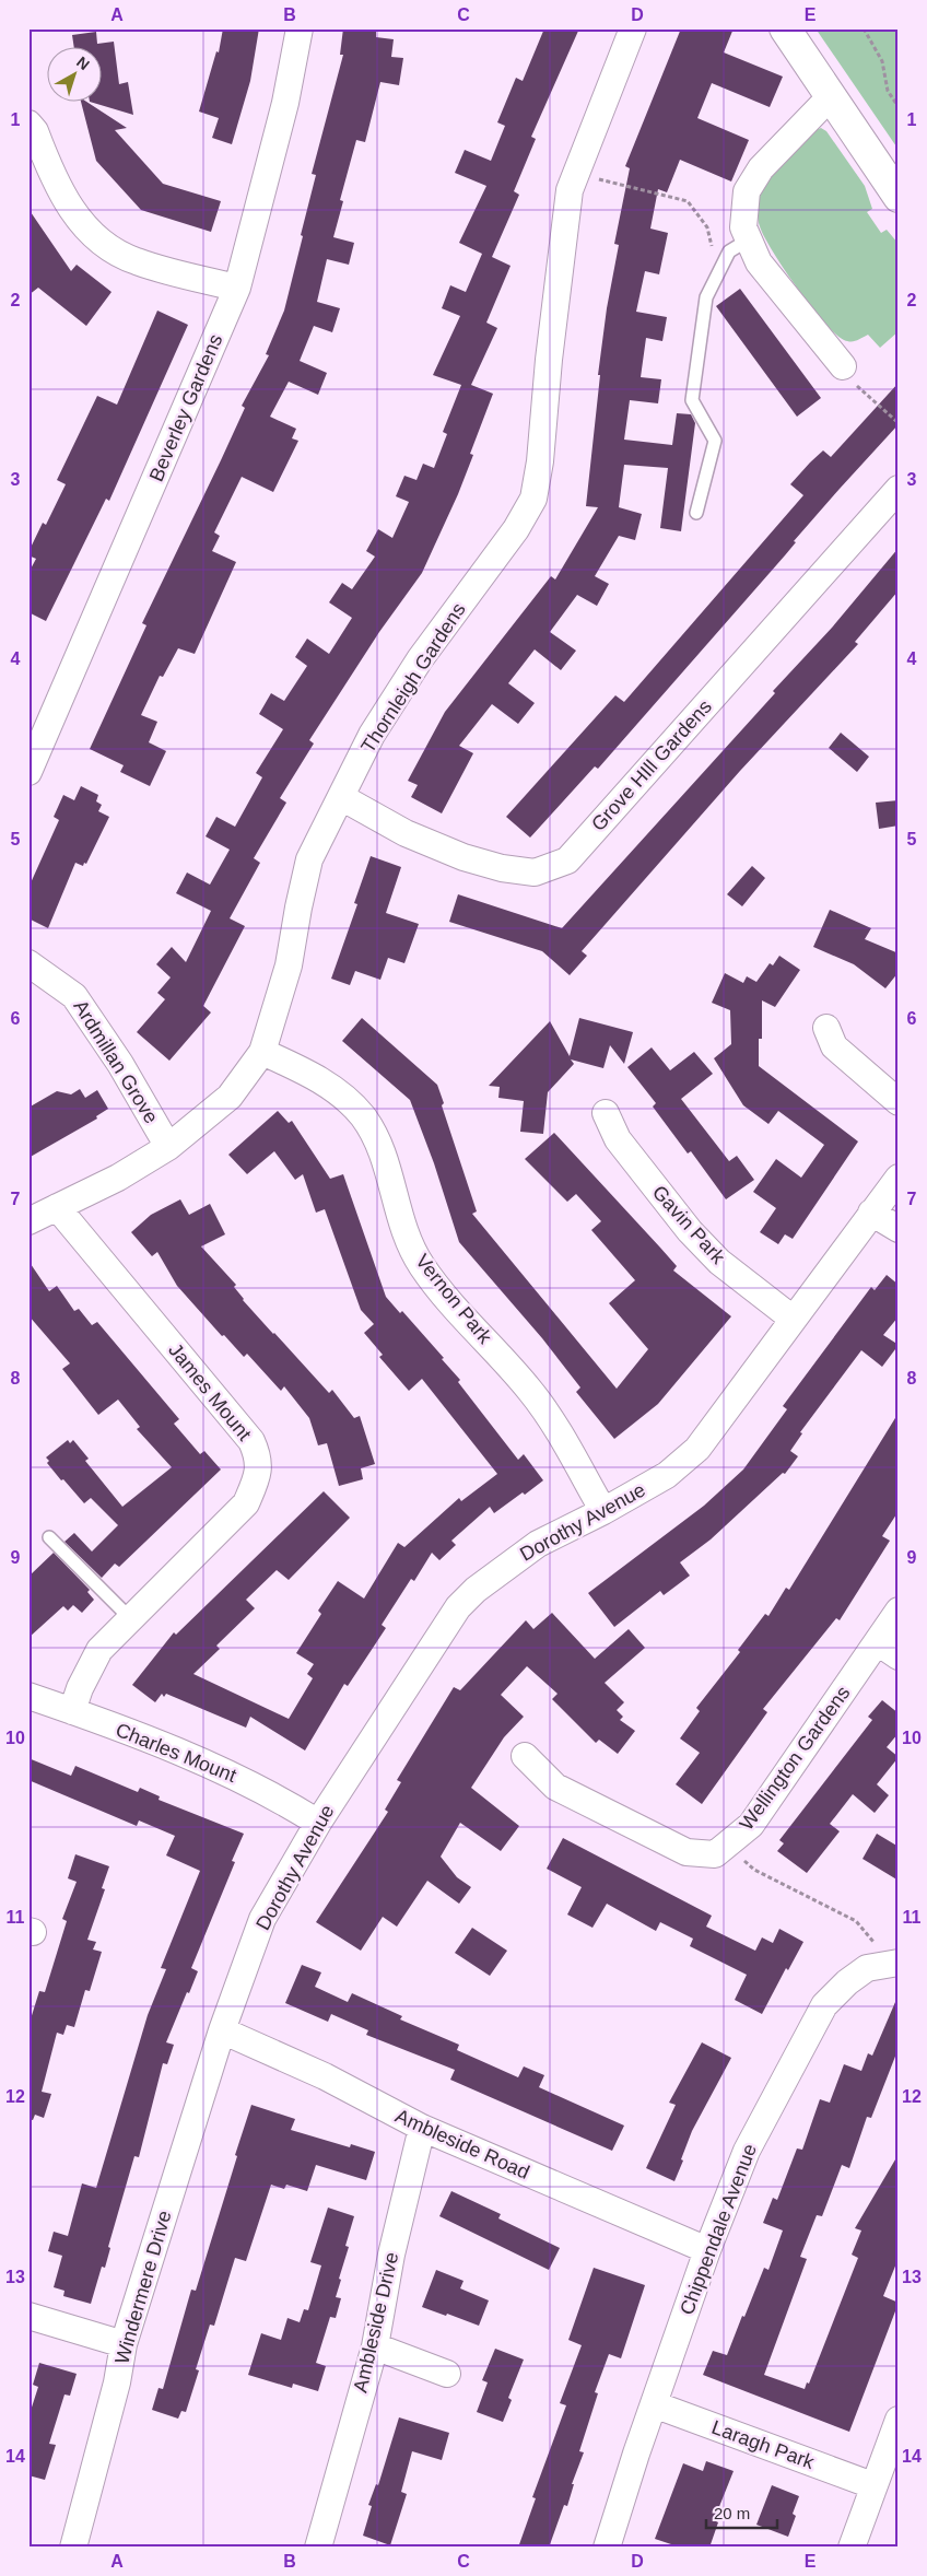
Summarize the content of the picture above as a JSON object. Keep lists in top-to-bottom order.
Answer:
{
  "streets": {
    "street": [
      "Beverley Gardens",
      "Thornleigh Gardens",
      "Grove HIll Gardens",
      "Ardmillan Grove",
      "Gavin Park",
      "Vernon Park",
      "James Mount",
      "Dorothy Avenue",
      "Charles Mount",
      "Wellington Gardens",
      "Ambleside Road",
      "Chippendale Avenue",
      "Windermere Drive",
      "Ambleside Drive",
      "Laragh Park"
    ]
  },
  "crossings": [
    ["Thornleigh Gardens", "Grove HIll Gardens"],
    ["Thornleigh Gardens", "Ardmillan Grove"],
    ["Thornleigh Gardens", "Vernon Park"],
    ["Thornleigh Gardens", "James Mount"],
    ["Gavin Park", "Dorothy Avenue"],
    ["Vernon Park", "Dorothy Avenue"],
    ["James Mount", "Charles Mount"],
    ["Dorothy Avenue", "Charles Mount"],
    ["Dorothy Avenue", "Ambleside Road"],
    ["Dorothy Avenue", "Windermere Drive"],
    ["Ambleside Road", "Chippendale Avenue"],
    ["Ambleside Road", "Windermere Drive"],
    ["Ambleside Road", "Ambleside Drive"],
    ["Chippendale Avenue", "Laragh Park"]
  ],
  "scale_bar": "20 m",
  "north": "top right",
  "grid": {
    "columns": [
      "A",
      "B",
      "C",
      "D",
      "E"
    ],
    "rows": [
      "1",
      "2",
      "3",
      "4",
      "5",
      "6",
      "7",
      "8",
      "9",
      "10",
      "11",
      "12",
      "13",
      "14"
    ]
  }
}
